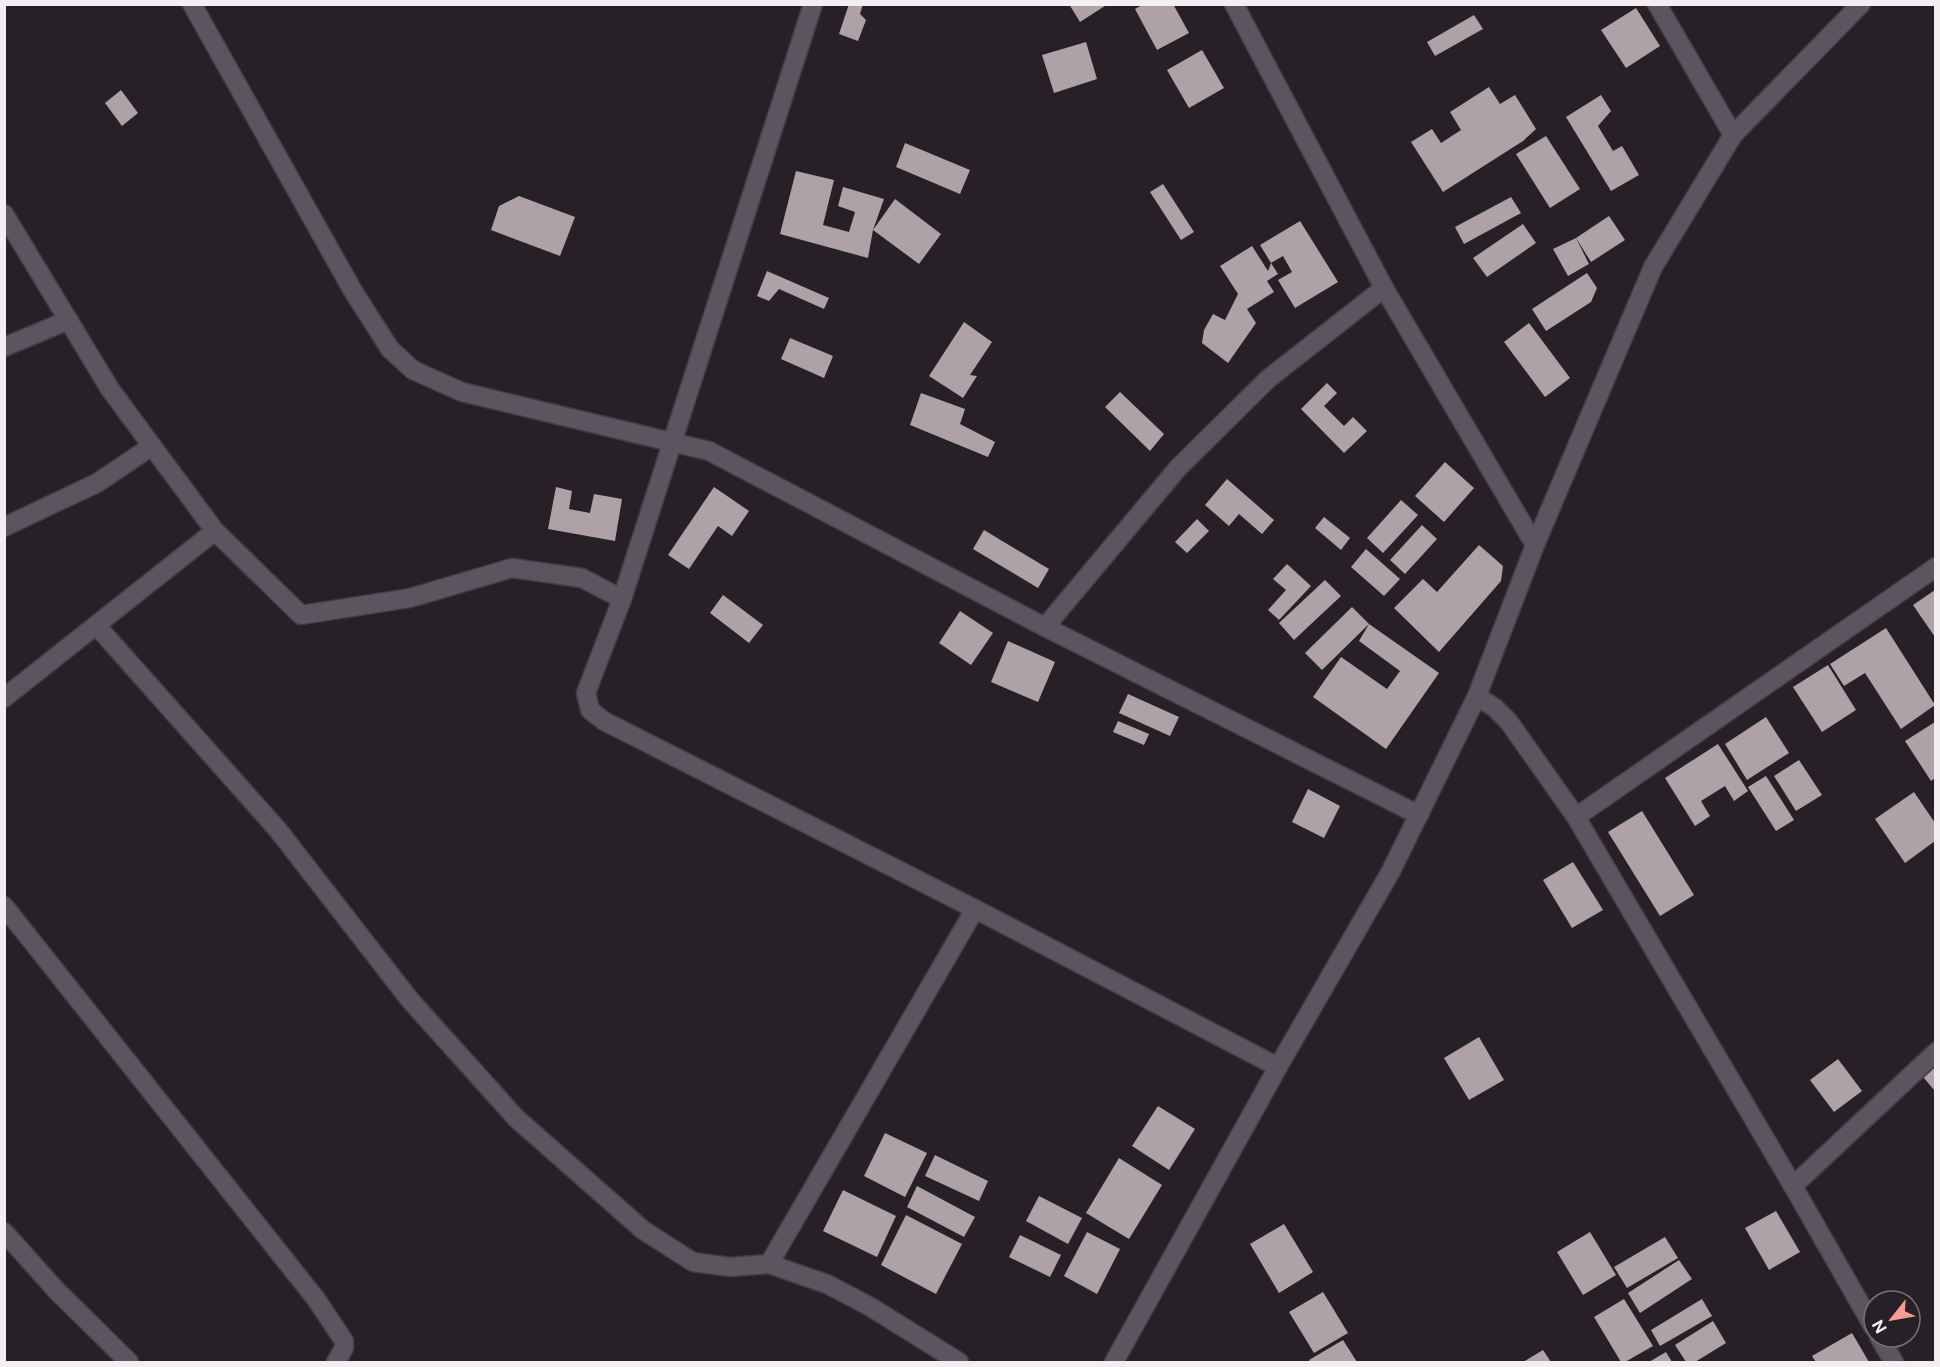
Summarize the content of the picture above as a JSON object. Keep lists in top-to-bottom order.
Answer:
{
  "north": "bottom left"
}
